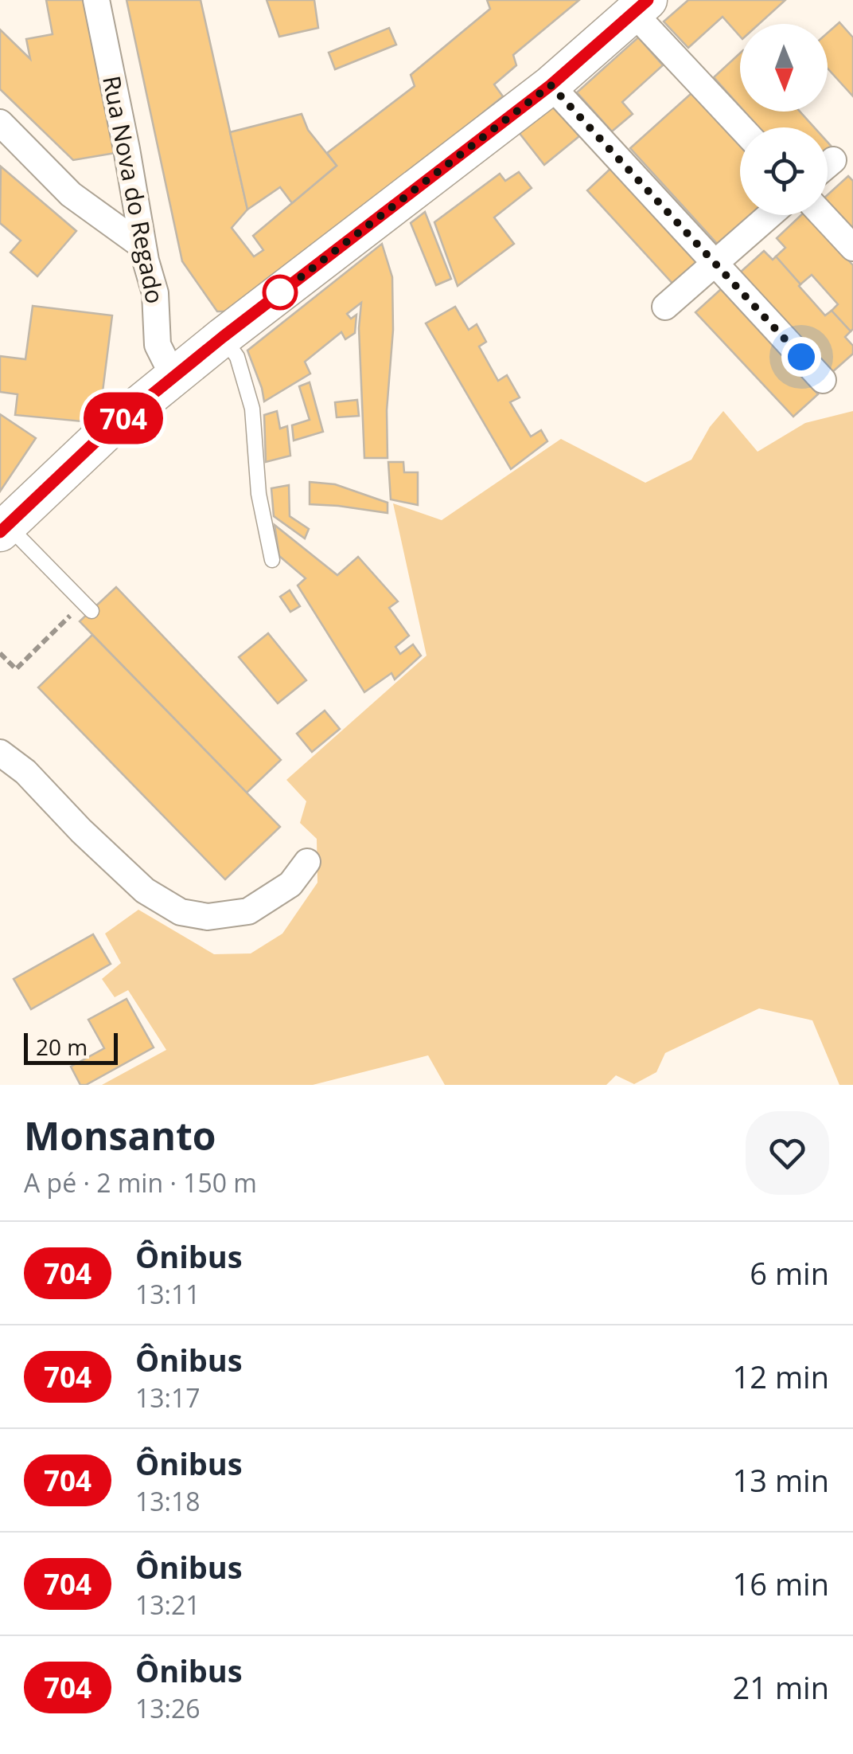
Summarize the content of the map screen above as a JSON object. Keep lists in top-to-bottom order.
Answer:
{
  "streets": {
    "street": ["Rua Nova do Regado"]
  },
  "lines": ["bus line 704"],
  "scale_bar": "20 m",
  "north": "bottom",
  "page": {
    "on_map": "704",
    "scale": "20 m",
    "heading": ["Monsanto", "A pé · 2 min · 150 m"],
    "list": [
      {
        "mark": "704",
        "name": "Ônibus",
        "note": "13:11",
        "value": "6 min"
      },
      {
        "mark": "704",
        "name": "Ônibus",
        "note": "13:17",
        "value": "12 min"
      },
      {
        "mark": "704",
        "name": "Ônibus",
        "note": "13:18",
        "value": "13 min"
      },
      {
        "mark": "704",
        "name": "Ônibus",
        "note": "13:21",
        "value": "16 min"
      },
      {
        "mark": "704",
        "name": "Ônibus",
        "note": "13:26",
        "value": "21 min"
      }
    ]
  }
}
